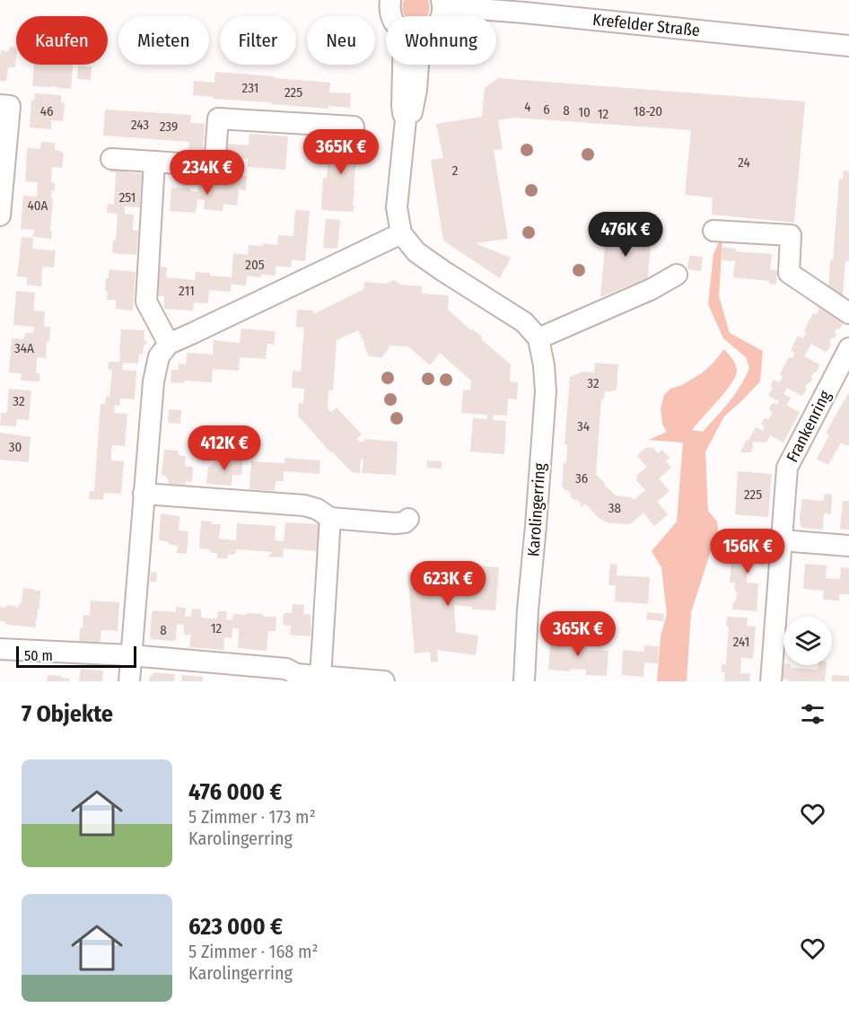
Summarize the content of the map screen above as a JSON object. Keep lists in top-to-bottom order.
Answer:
{
  "streets": {
    "street": ["Krefelder Straße", "Frankenring", "Karolingerring"]
  },
  "house_numbers": [
    "231",
    "225",
    "4",
    "6",
    "8",
    "46",
    "18-20",
    "10",
    "12",
    "243",
    "239",
    "24",
    "2",
    "251",
    "40A",
    "205",
    "211",
    "34A",
    "32",
    "32",
    "34",
    "30",
    "36",
    "225",
    "38",
    "12",
    "8",
    "241"
  ],
  "scale_bar": "50 m",
  "page": {
    "chip": [
      "Kaufen",
      "Mieten",
      "Filter",
      "Neu",
      "Wohnung"
    ],
    "price": [
      "365K €",
      "234K €",
      "476K €",
      "412K €",
      "156K €",
      "623K €",
      "365K €"
    ],
    "scale": "50 m",
    "heading": "7 Objekte",
    "list": [
      {
        "name": "476 000 €",
        "note": "5 Zimmer · 173 m² · Karolingerring"
      },
      {
        "name": "623 000 €",
        "note": "5 Zimmer · 168 m² · Karolingerring"
      }
    ]
  }
}
